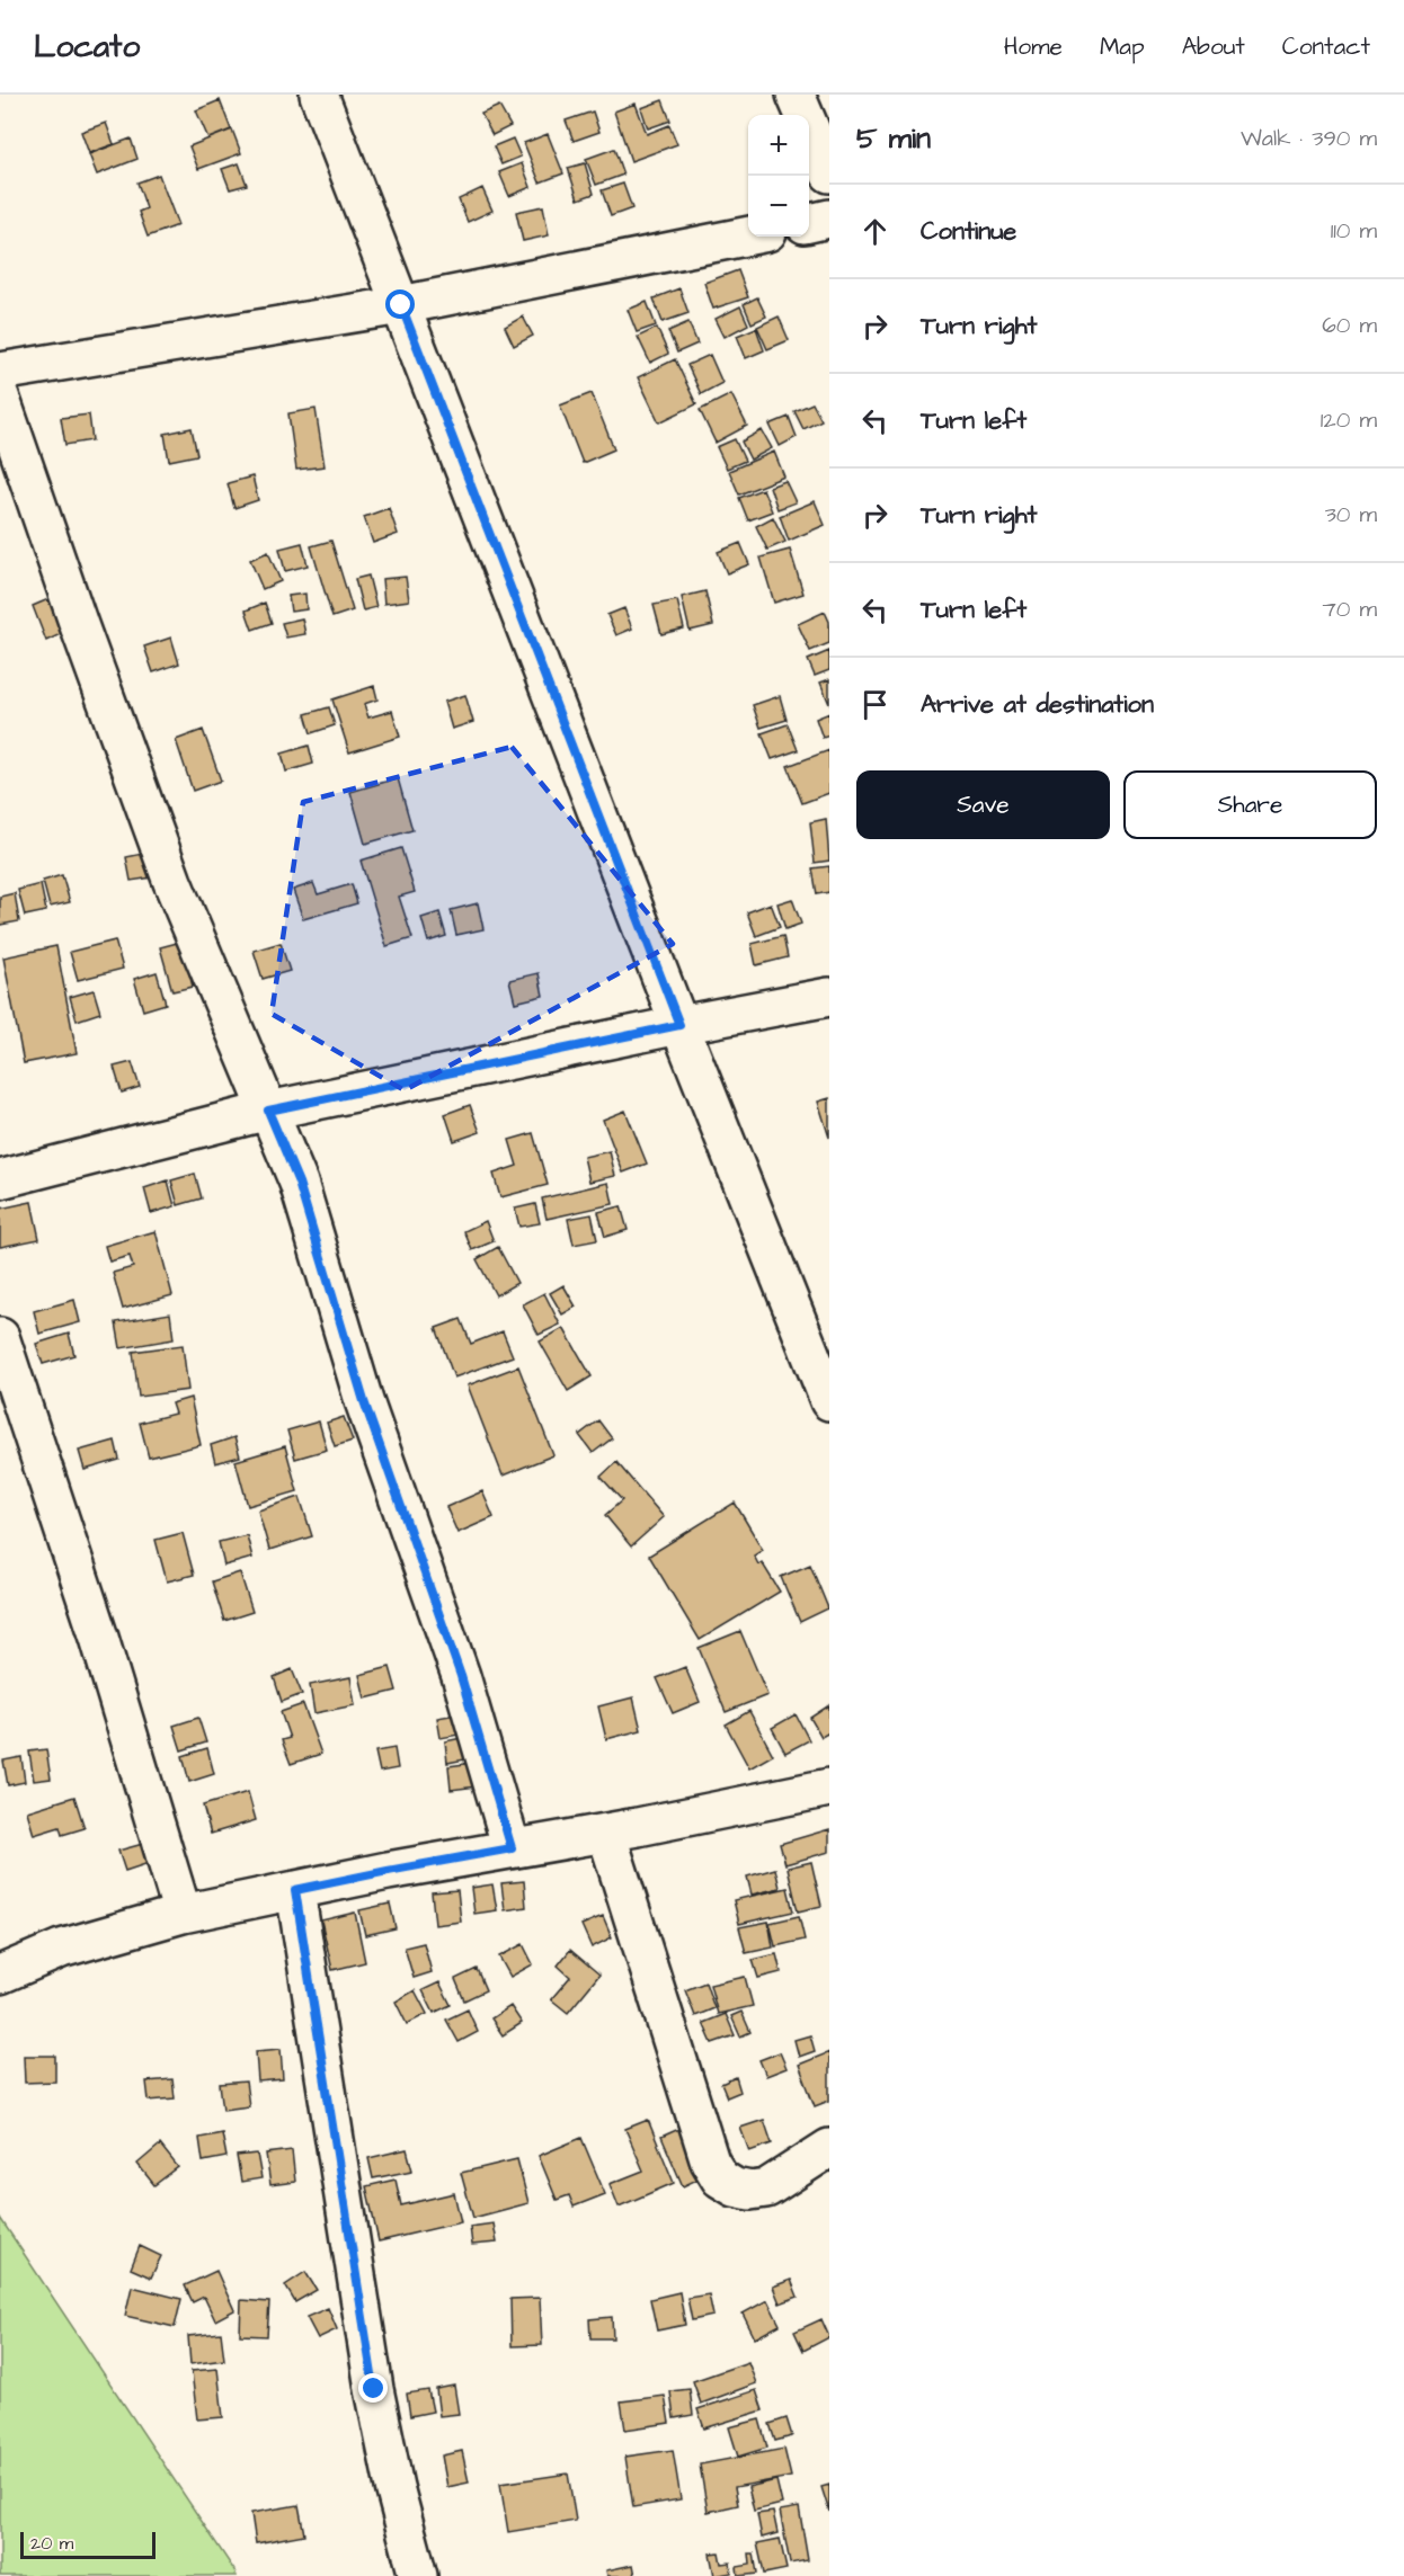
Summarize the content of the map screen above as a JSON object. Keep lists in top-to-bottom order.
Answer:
{
  "scale_bar": "20 m",
  "page": {
    "header": "Locato",
    "nav": [
      "Home",
      "Map",
      "About",
      "Contact"
    ],
    "heading": ["5 min", "Walk · 390 m"],
    "map_buttons": ["+", "−"],
    "list": [
      ["Continue", "110 m"],
      ["Turn right", "60 m"],
      ["Turn left", "120 m"],
      ["Turn right", "30 m"],
      ["Turn left", "70 m"],
      "Arrive at destination"
    ],
    "buttons": ["Save", "Share"],
    "scale": "20 m"
  }
}
